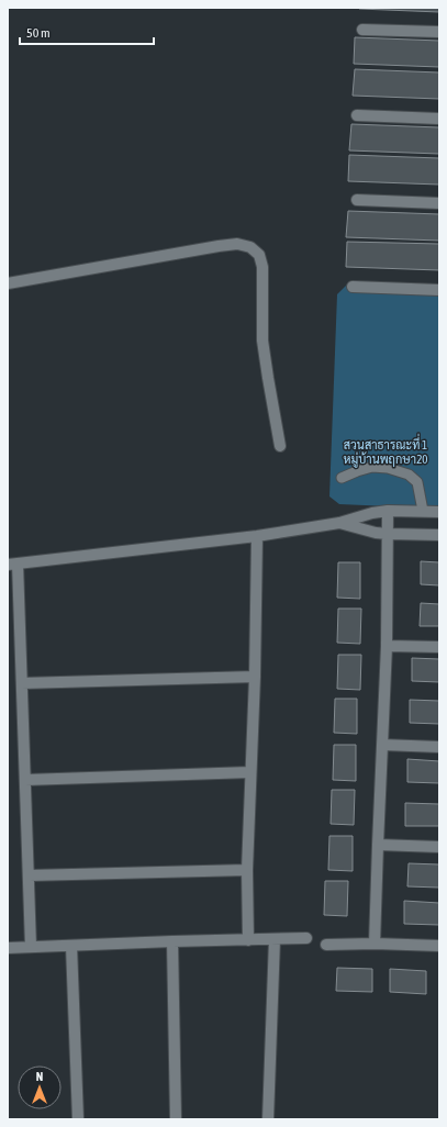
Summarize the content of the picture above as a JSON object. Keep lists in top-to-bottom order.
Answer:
{
  "parks": ["สวนสาธารณะที่ 1 หมู่บ้านพฤกษา20"],
  "scale_bar": "50 m",
  "north": "top"
}
